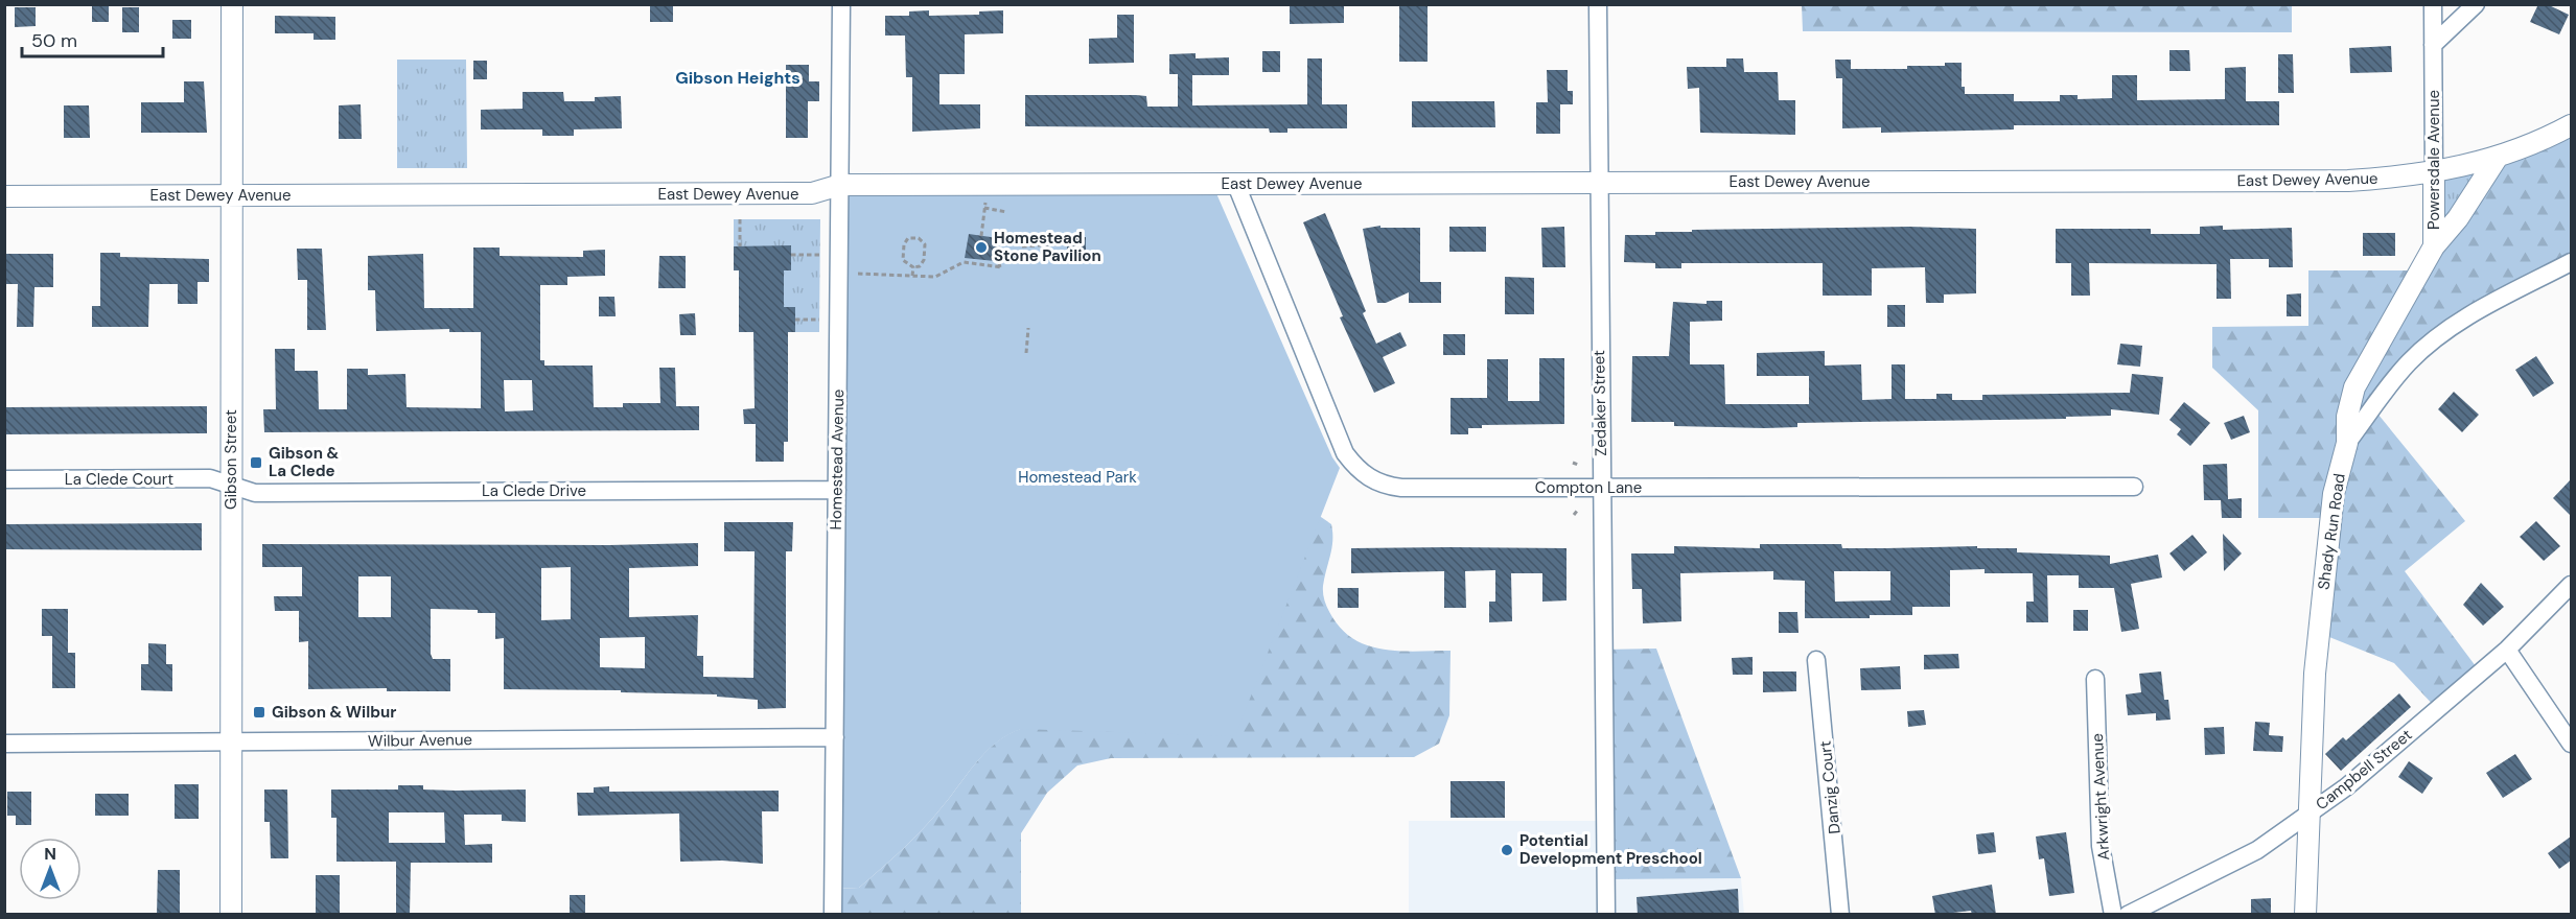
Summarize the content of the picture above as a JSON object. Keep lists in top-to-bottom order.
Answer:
{
  "streets": {
    "street": [
      "Powersdale Avenue",
      "East Dewey Avenue",
      "Zedaker Street",
      "Gibson Street",
      "Homestead Avenue",
      "La Clede Court",
      "Compton Lane",
      "La Clede Drive",
      "Shady Run Road",
      "Wilbur Avenue",
      "Campbell Street",
      "Danzig Court",
      "Arkwright Avenue"
    ]
  },
  "crossings": [
    ["Powersdale Avenue", "East Dewey Avenue"],
    ["Powersdale Avenue", "Shady Run Road"],
    ["East Dewey Avenue", "Zedaker Street"],
    ["East Dewey Avenue", "Gibson Street"],
    ["East Dewey Avenue", "Homestead Avenue"],
    ["East Dewey Avenue", "Compton Lane"],
    ["Zedaker Street", "Compton Lane"],
    ["Gibson Street", "La Clede Court"],
    ["Gibson Street", "La Clede Drive"],
    ["Gibson Street", "Wilbur Avenue"],
    ["Homestead Avenue", "La Clede Drive"],
    ["Homestead Avenue", "Wilbur Avenue"],
    ["La Clede Court", "La Clede Drive"],
    ["Shady Run Road", "Campbell Street"]
  ],
  "districts": ["Gibson Heights"],
  "parks": ["Homestead Park"],
  "places": {
    "other": ["Homestead Stone Pavilion", "Potential Development Preschool"],
    "transit": ["Gibson & La Clede", "Gibson & Wilbur"]
  },
  "scale_bar": "50 m",
  "north": "top"
}
